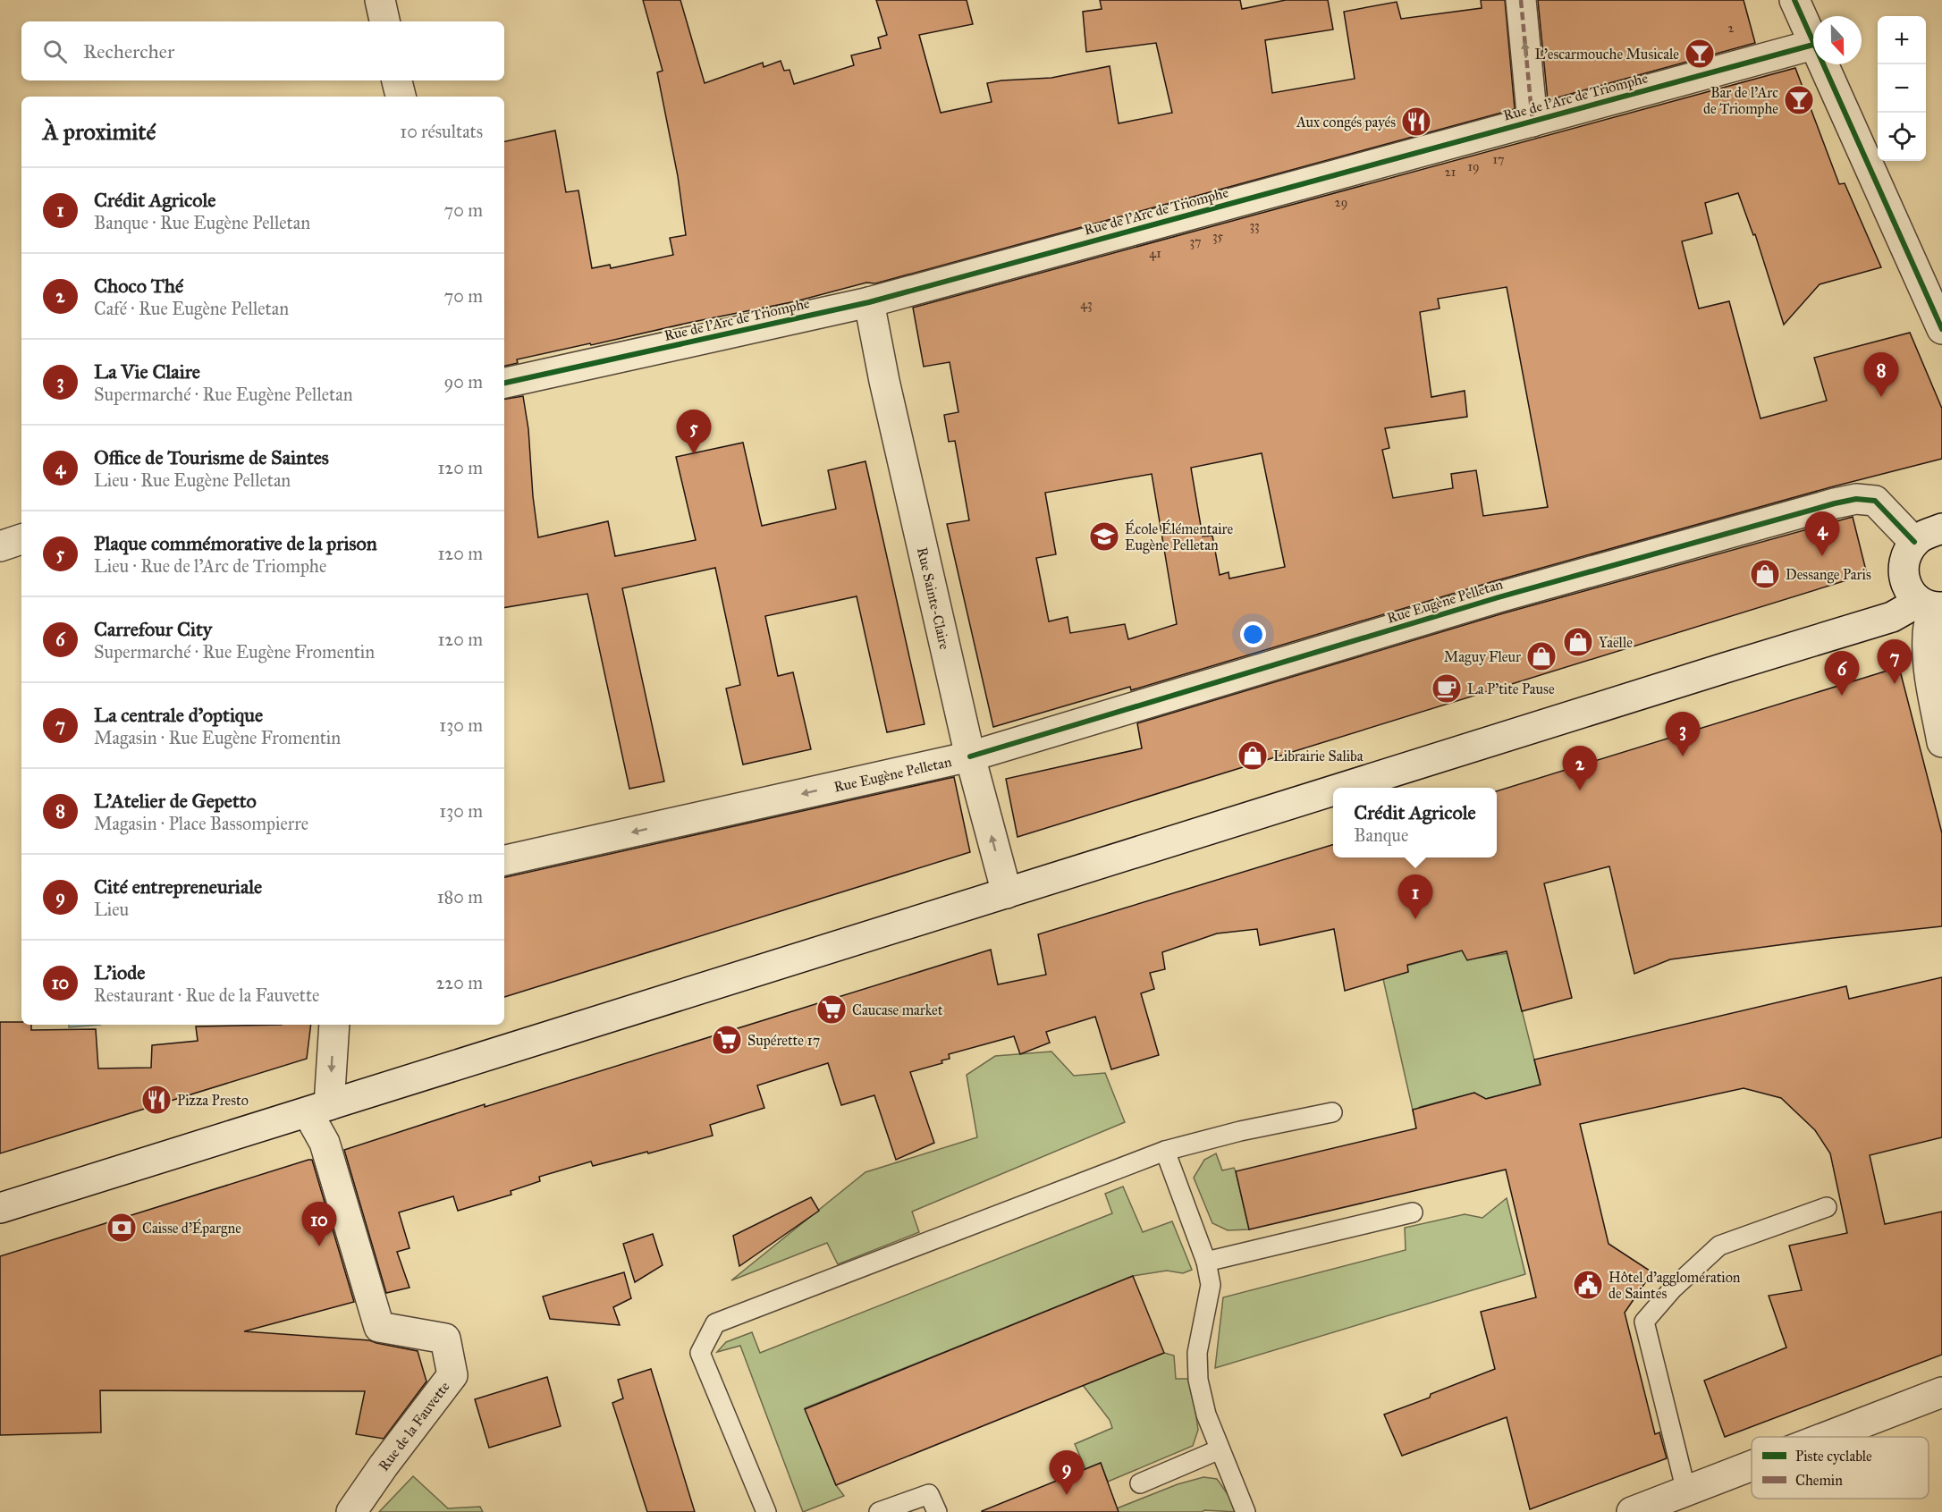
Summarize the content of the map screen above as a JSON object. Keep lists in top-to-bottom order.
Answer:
{
  "streets": {
    "street": [
      "Rue de l'Arc de Triomphe",
      "Rue Sainte-Claire",
      "Rue Eugène Pelletan",
      "Rue de la Fauvette"
    ]
  },
  "crossings": [
    ["Rue de l'Arc de Triomphe", "Rue Sainte-Claire"],
    ["Rue Sainte-Claire", "Rue Eugène Pelletan"]
  ],
  "places": {
    "bar": ["L'escarmouche Musicale", "Bar de l'Arc de Triomphe"],
    "restaurant": ["Aux congés payés", "Pizza Presto"],
    "school or university": ["École Élémentaire Eugène Pelletan"],
    "shop": [
      "Dessange Paris",
      "Yaëlle",
      "Maguy Fleur",
      "Librairie Saliba"
    ],
    "cafe": ["La P'tite Pause"],
    "supermarket": ["Caucase market", "Supérette 17"],
    "bank": ["Caisse d'Épargne"],
    "public building": ["Hôtel d'agglomération de Saintes"]
  },
  "house_numbers": [
    "2",
    "17",
    "19",
    "21",
    "29",
    "33",
    "35",
    "37",
    "41",
    "43"
  ],
  "legend": ["Piste cyclable", "Chemin"],
  "north": "bottom",
  "page": {
    "map_buttons": ["+", "−"],
    "search": "Rechercher",
    "heading": ["À proximité", "10 résultats"],
    "list": [
      {
        "mark": "1",
        "name": "Crédit Agricole",
        "note": "Banque · Rue Eugène Pelletan",
        "value": "70 m"
      },
      {
        "mark": "2",
        "name": "Choco Thé",
        "note": "Café · Rue Eugène Pelletan",
        "value": "70 m"
      },
      {
        "mark": "3",
        "name": "La Vie Claire",
        "note": "Supermarché · Rue Eugène Pelletan",
        "value": "90 m"
      },
      {
        "mark": "4",
        "name": "Office de Tourisme de Saintes",
        "note": "Lieu · Rue Eugène Pelletan",
        "value": "120 m"
      },
      {
        "mark": "5",
        "name": "Plaque commémorative de la prison",
        "note": "Lieu · Rue de l'Arc de Triomphe",
        "value": "120 m"
      },
      {
        "mark": "6",
        "name": "Carrefour City",
        "note": "Supermarché · Rue Eugène Fromentin",
        "value": "120 m"
      },
      {
        "mark": "7",
        "name": "La centrale d'optique",
        "note": "Magasin · Rue Eugène Fromentin",
        "value": "130 m"
      },
      {
        "mark": "8",
        "name": "L'Atelier de Gepetto",
        "note": "Magasin · Place Bassompierre",
        "value": "130 m"
      },
      {
        "mark": "9",
        "name": "Cité entrepreneuriale",
        "note": "Lieu",
        "value": "180 m"
      },
      {
        "mark": "10",
        "name": "L'iode",
        "note": "Restaurant · Rue de la Fauvette",
        "value": "220 m"
      }
    ],
    "pins": [
      "8",
      "5",
      "4",
      "7",
      "6",
      "3",
      "2",
      "1",
      "10",
      "9"
    ],
    "popup": ["Crédit Agricole", "Banque"]
  }
}
